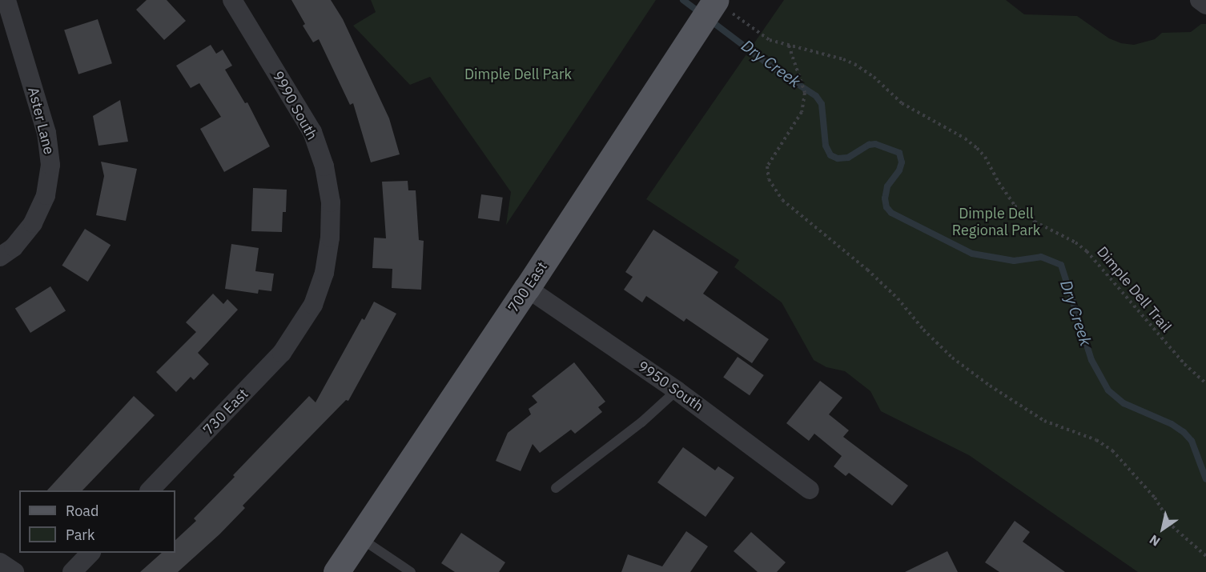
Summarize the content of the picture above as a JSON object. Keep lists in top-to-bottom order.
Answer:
{
  "streets": {
    "main road": ["700 East"],
    "street": [
      "9990 South",
      "Aster Lane",
      "9950 South",
      "730 East"
    ],
    "path": ["Dimple Dell Trail"]
  },
  "crossings": [
    ["9990 South", "730 East"],
    ["700 East", "Dimple Dell Trail"],
    ["700 East", "9950 South"]
  ],
  "water": ["Dry Creek"],
  "parks": ["Dimple Dell Park", "Dimple Dell Regional Park"],
  "legend": ["Road", "Park"],
  "north": "bottom left"
}
